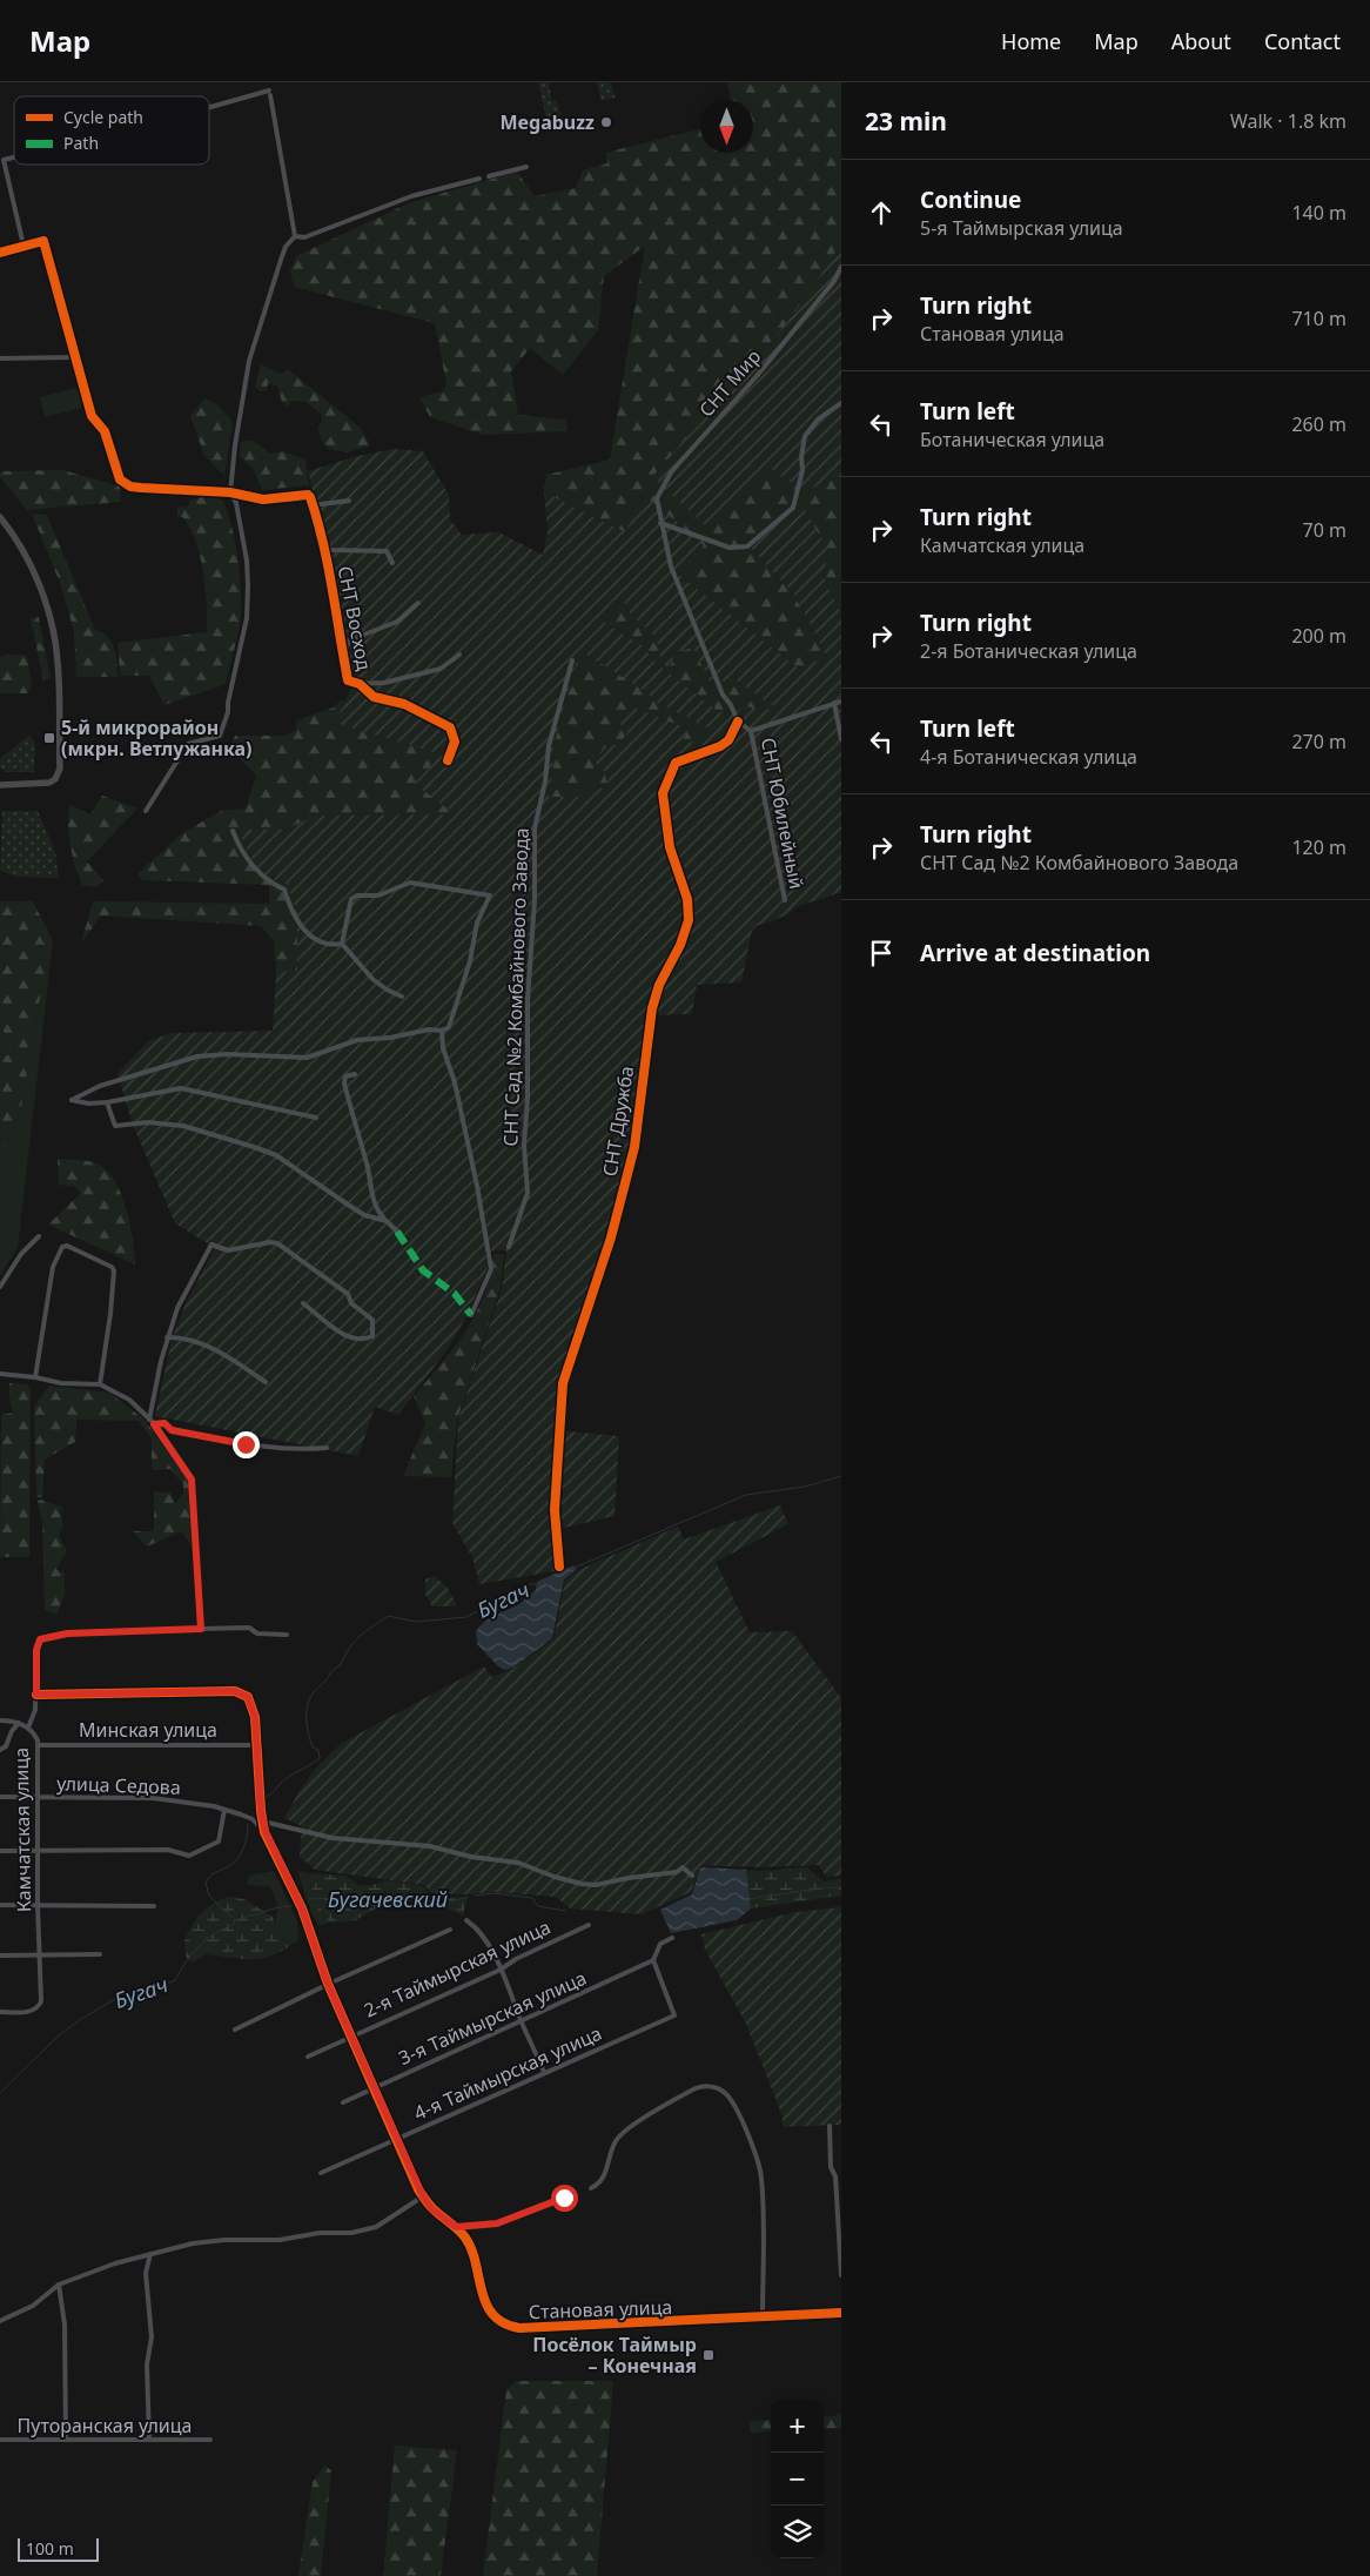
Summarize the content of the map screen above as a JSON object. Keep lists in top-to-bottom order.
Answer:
{
  "streets": {
    "street": [
      "СНТ Мир",
      "СНТ Восход",
      "СНТ Юбилейный",
      "СНТ Сад №2 Комбайнового Завода",
      "СНТ Дружба",
      "Минская улица",
      "улица Седова",
      "Камчатская улица",
      "2-я Таймырская улица",
      "3-я Таймырская улица",
      "4-я Таймырская улица",
      "Становая улица",
      "Путоранская улица"
    ]
  },
  "crossings": [
    ["СНТ Мир", "СНТ Юбилейный"],
    ["СНТ Мир", "СНТ Дружба"],
    ["СНТ Юбилейный", "СНТ Дружба"],
    ["Минская улица", "Камчатская улица"],
    ["Минская улица", "Становая улица"],
    ["улица Седова", "Камчатская улица"],
    ["улица Седова", "Становая улица"],
    ["Камчатская улица", "Становая улица"],
    ["2-я Таймырская улица", "Становая улица"],
    ["3-я Таймырская улица", "4-я Таймырская улица"],
    ["3-я Таймырская улица", "Становая улица"],
    ["4-я Таймырская улица", "Становая улица"]
  ],
  "water": ["Бугач", "Бугачевский"],
  "places": {
    "other": ["Megabuzz"],
    "transit": ["5-й микрорайон (мкрн. Ветлужанка)", "Посёлок Таймыр – Конечная"]
  },
  "legend": ["Cycle path", "Path"],
  "scale_bar": "100 m",
  "north": "bottom",
  "page": {
    "header": "Map",
    "nav": [
      "Home",
      "Map",
      "About",
      "Contact"
    ],
    "heading": ["23 min", "Walk · 1.8 km"],
    "list": [
      ["Continue", "5-я Таймырская улица", "140 m"],
      ["Turn right", "Становая улица", "710 m"],
      ["Turn left", "Ботаническая улица", "260 m"],
      ["Turn right", "Камчатская улица", "70 m"],
      ["Turn right", "2-я Ботаническая улица", "200 m"],
      ["Turn left", "4-я Ботаническая улица", "270 m"],
      ["Turn right", "СНТ Сад №2 Комбайнового Завода", "120 m"],
      "Arrive at destination"
    ],
    "map_buttons": ["+", "−"],
    "scale": "100 m"
  }
}
